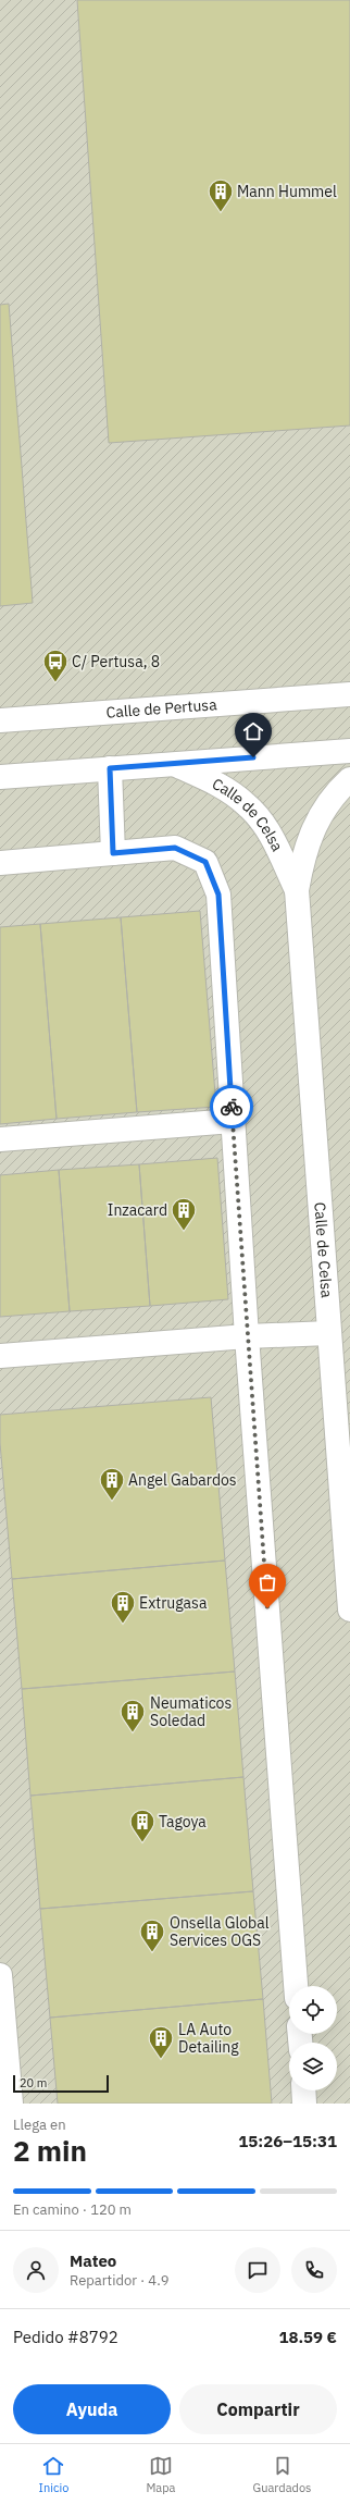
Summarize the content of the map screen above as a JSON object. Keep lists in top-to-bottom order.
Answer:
{
  "streets": {
    "street": ["Calle de Pertusa", "Calle de Celsa"]
  },
  "places": {
    "building": [
      "Mann Hummel",
      "Inzacard",
      "Angel Gabardos",
      "Extrugasa",
      "Neumaticos Soledad",
      "Tagoya",
      "Onsella Global Services OGS",
      "LA Auto Detailing"
    ],
    "bus stop": ["C/ Pertusa, 8"]
  },
  "scale_bar": "20 m",
  "page": {
    "scale": "20 m",
    "heading": ["2 min", "Llega en", "15:26–15:31"],
    "panel": [
      "Mateo",
      "Repartidor · 4.9",
      "Pedido #8792",
      "18.59 €"
    ],
    "bar": "En camino · 120 m",
    "buttons": ["Ayuda", "Compartir"],
    "tabs": ["Inicio", "Mapa", "Guardados"]
  }
}
